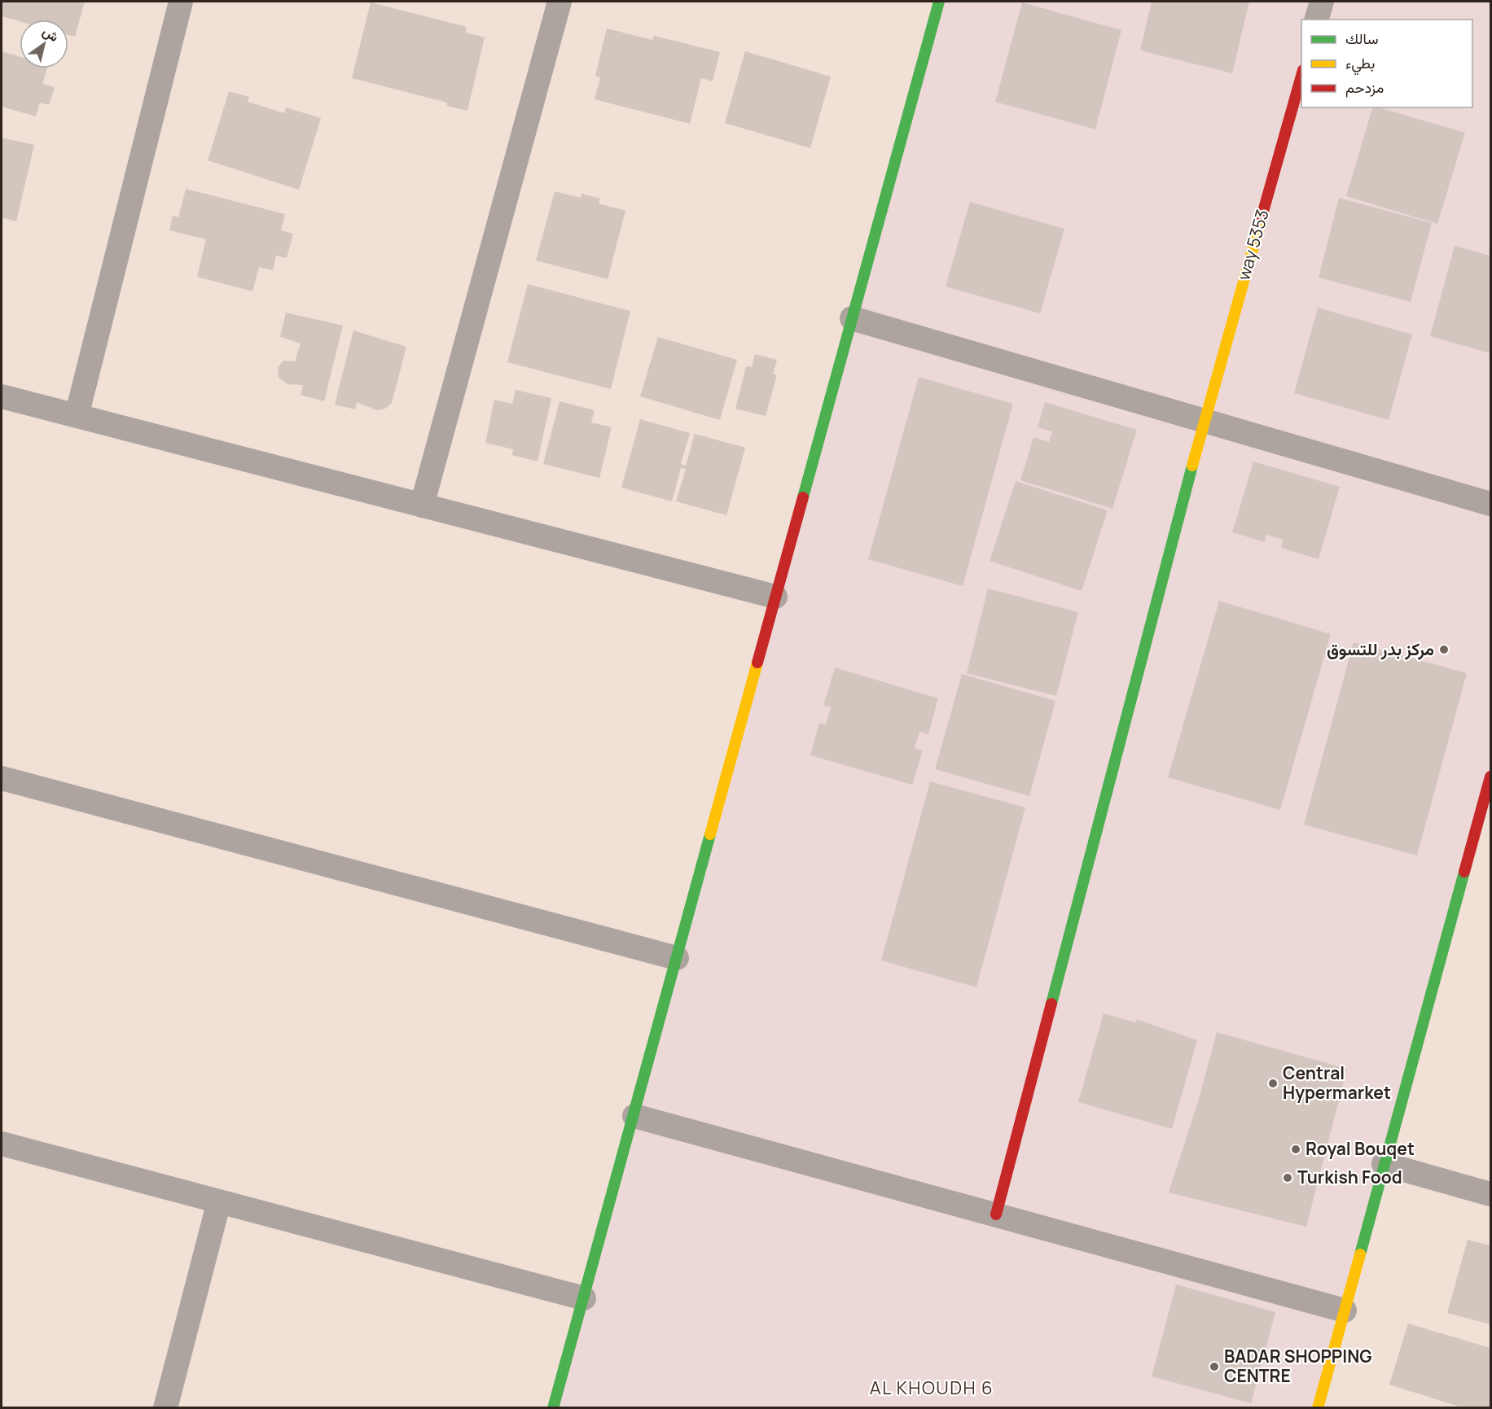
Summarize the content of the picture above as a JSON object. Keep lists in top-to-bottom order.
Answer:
{
  "streets": {
    "street": ["way 5353"]
  },
  "districts": ["AL KHOUDH 6"],
  "places": [
    "مركز بدر للتسوق",
    "Central Hypermarket",
    "Royal Bouqet",
    "Turkish Food",
    "BADAR SHOPPING CENTRE"
  ],
  "legend": ["سالك", "بطيء", "مزدحم"],
  "north": "top right"
}
